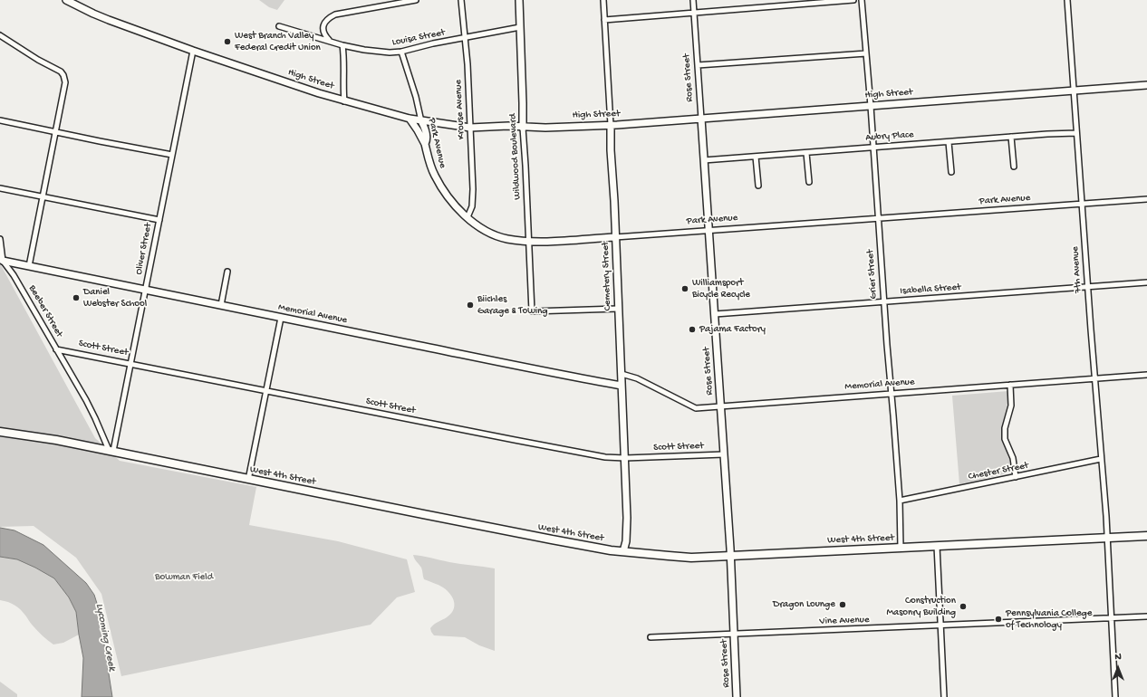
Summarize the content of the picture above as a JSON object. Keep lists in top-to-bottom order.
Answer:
{
  "streets": {
    "main road": ["West 4th Street"],
    "street": [
      "Louisa Street",
      "Rose Street",
      "High Street",
      "Krouse Avenue",
      "Aubry Place",
      "Park Avenue",
      "Wildwood Boulevard",
      "Oliver Street",
      "7th Avenue",
      "Grier Street",
      "Cemetery Street",
      "Isabella Street",
      "Beeber Street",
      "Memorial Avenue",
      "Scott Street",
      "Chester Street",
      "Vine Avenue"
    ]
  },
  "crossings": [
    ["Louisa Street", "Krouse Avenue"],
    ["Louisa Street", "Park Avenue"],
    ["Louisa Street", "Wildwood Boulevard"],
    ["Rose Street", "High Street"],
    ["Rose Street", "Aubry Place"],
    ["Rose Street", "Park Avenue"],
    ["Rose Street", "Isabella Street"],
    ["Rose Street", "Memorial Avenue"],
    ["Rose Street", "Scott Street"],
    ["Rose Street", "West 4th Street"],
    ["Rose Street", "Vine Avenue"],
    ["High Street", "Krouse Avenue"],
    ["High Street", "Park Avenue"],
    ["High Street", "Wildwood Boulevard"],
    ["High Street", "Oliver Street"],
    ["High Street", "7th Avenue"],
    ["High Street", "Grier Street"],
    ["High Street", "Cemetery Street"],
    ["Krouse Avenue", "Park Avenue"],
    ["Aubry Place", "7th Avenue"],
    ["Aubry Place", "Grier Street"],
    ["Park Avenue", "Wildwood Boulevard"],
    ["Park Avenue", "7th Avenue"],
    ["Park Avenue", "Grier Street"],
    ["Park Avenue", "Cemetery Street"],
    ["Wildwood Boulevard", "Cemetery Street"],
    ["Oliver Street", "Beeber Street"],
    ["Oliver Street", "Memorial Avenue"],
    ["Oliver Street", "Scott Street"],
    ["Oliver Street", "West 4th Street"],
    ["7th Avenue", "Isabella Street"],
    ["7th Avenue", "Memorial Avenue"],
    ["7th Avenue", "Chester Street"],
    ["7th Avenue", "West 4th Street"],
    ["7th Avenue", "Vine Avenue"],
    ["Grier Street", "Isabella Street"],
    ["Grier Street", "Memorial Avenue"],
    ["Grier Street", "Chester Street"],
    ["Grier Street", "West 4th Street"],
    ["Cemetery Street", "Memorial Avenue"],
    ["Cemetery Street", "Scott Street"],
    ["Cemetery Street", "West 4th Street"],
    ["Beeber Street", "Memorial Avenue"],
    ["Beeber Street", "Scott Street"],
    ["Beeber Street", "West 4th Street"]
  ],
  "water": ["Lycoming Creek"],
  "parks": ["Bowman Field"],
  "places": [
    "West Branch Valley Federal Credit Union",
    "Williamsport Bicycle Recycle",
    "Daniel Webster School",
    "Biichles Garage & Towing",
    "Pajama Factory",
    "Dragon Lounge",
    "Construction Masonry Building",
    "Pennsylvania College of Technology"
  ],
  "north": "top"
}
